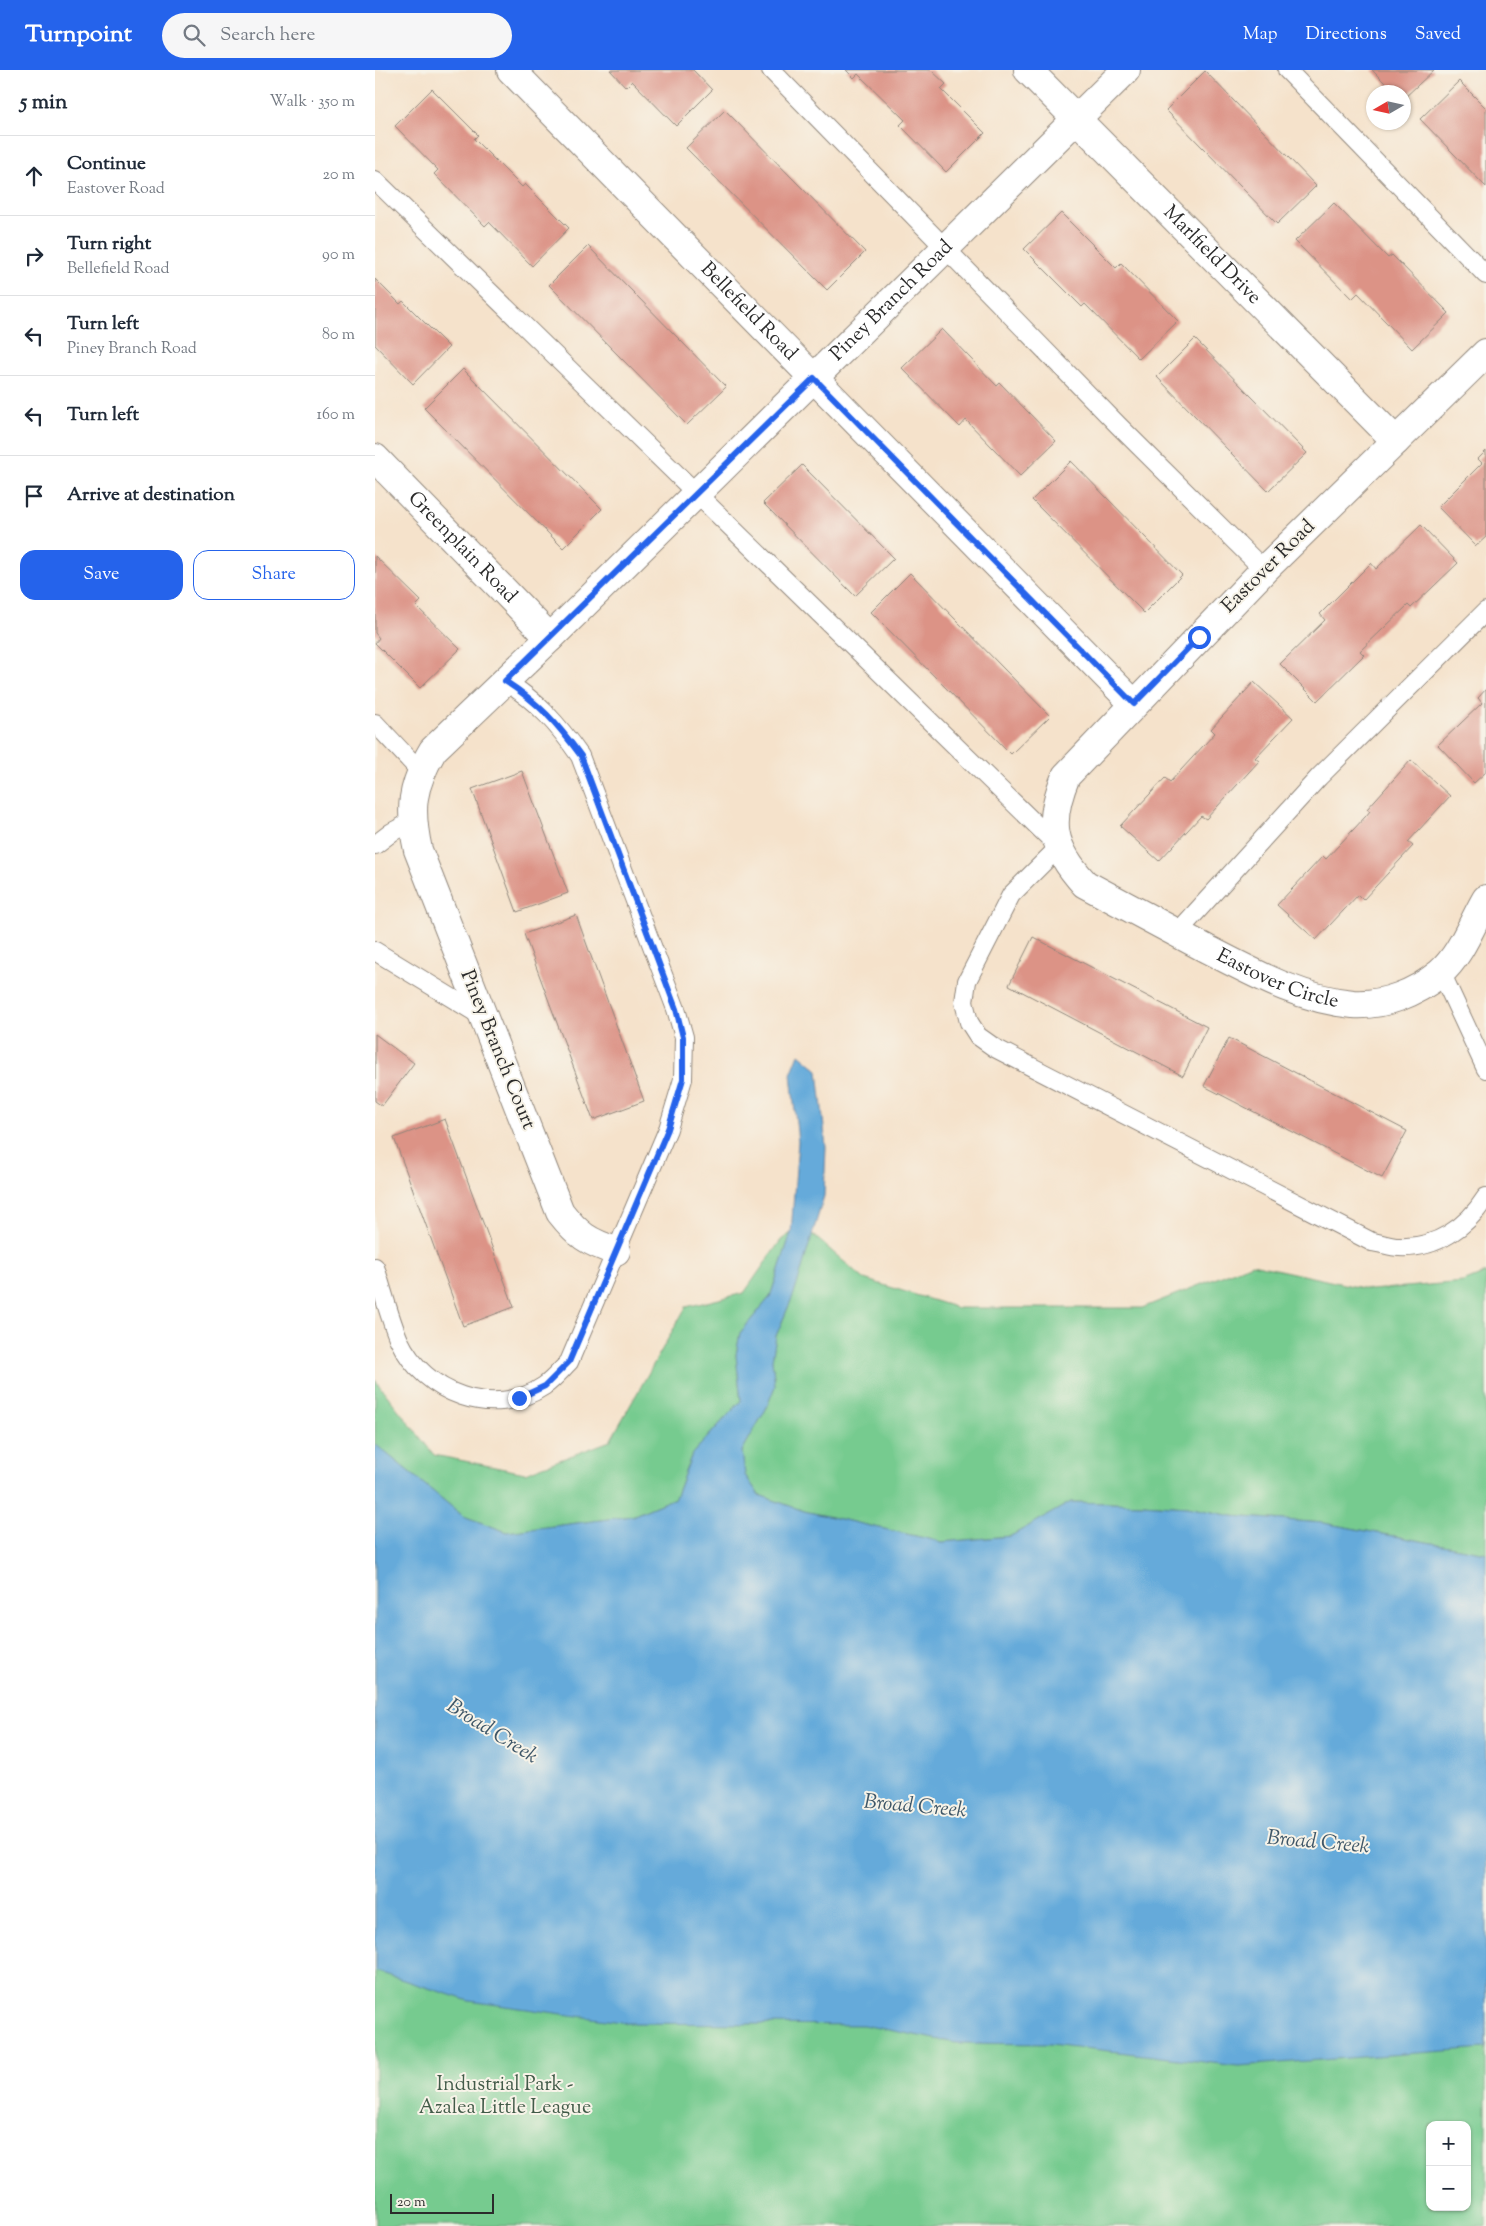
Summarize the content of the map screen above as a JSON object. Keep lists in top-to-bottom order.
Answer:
{
  "streets": {
    "street": [
      "Marlfield Drive",
      "Piney Branch Road",
      "Bellefield Road",
      "Greenplain Road",
      "Eastover Road",
      "Eastover Circle",
      "Piney Branch Court"
    ]
  },
  "crossings": [
    ["Marlfield Drive", "Piney Branch Road"],
    ["Marlfield Drive", "Eastover Road"],
    ["Piney Branch Road", "Bellefield Road"],
    ["Piney Branch Road", "Greenplain Road"],
    ["Piney Branch Road", "Piney Branch Court"],
    ["Bellefield Road", "Eastover Road"],
    ["Eastover Road", "Eastover Circle"]
  ],
  "water": ["Broad Creek"],
  "parks": ["Industrial Park - Azalea Little League"],
  "scale_bar": "20 m",
  "north": "left",
  "page": {
    "header": "Turnpoint",
    "search": "Search here",
    "nav": ["Map", "Directions", "Saved"],
    "heading": ["5 min", "Walk · 350 m"],
    "list": [
      ["Continue", "Eastover Road", "20 m"],
      ["Turn right", "Bellefield Road", "90 m"],
      ["Turn left", "Piney Branch Road", "80 m"],
      ["Turn left", "160 m"],
      "Arrive at destination"
    ],
    "buttons": ["Save", "Share"],
    "map_buttons": ["+", "−"],
    "scale": "20 m"
  }
}
